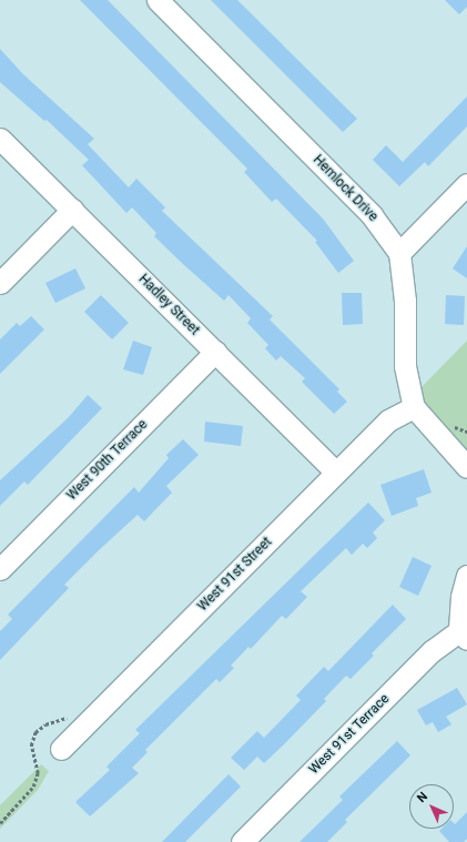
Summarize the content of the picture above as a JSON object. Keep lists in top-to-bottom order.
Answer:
{
  "streets": {
    "street": [
      "Hemlock Drive",
      "Hadley Street",
      "West 90th Terrace",
      "West 91st Street",
      "West 91st Terrace"
    ]
  },
  "crossings": [
    ["Hemlock Drive", "West 91st Street"],
    ["Hadley Street", "West 90th Terrace"],
    ["Hadley Street", "West 91st Street"]
  ],
  "north": "top left"
}
